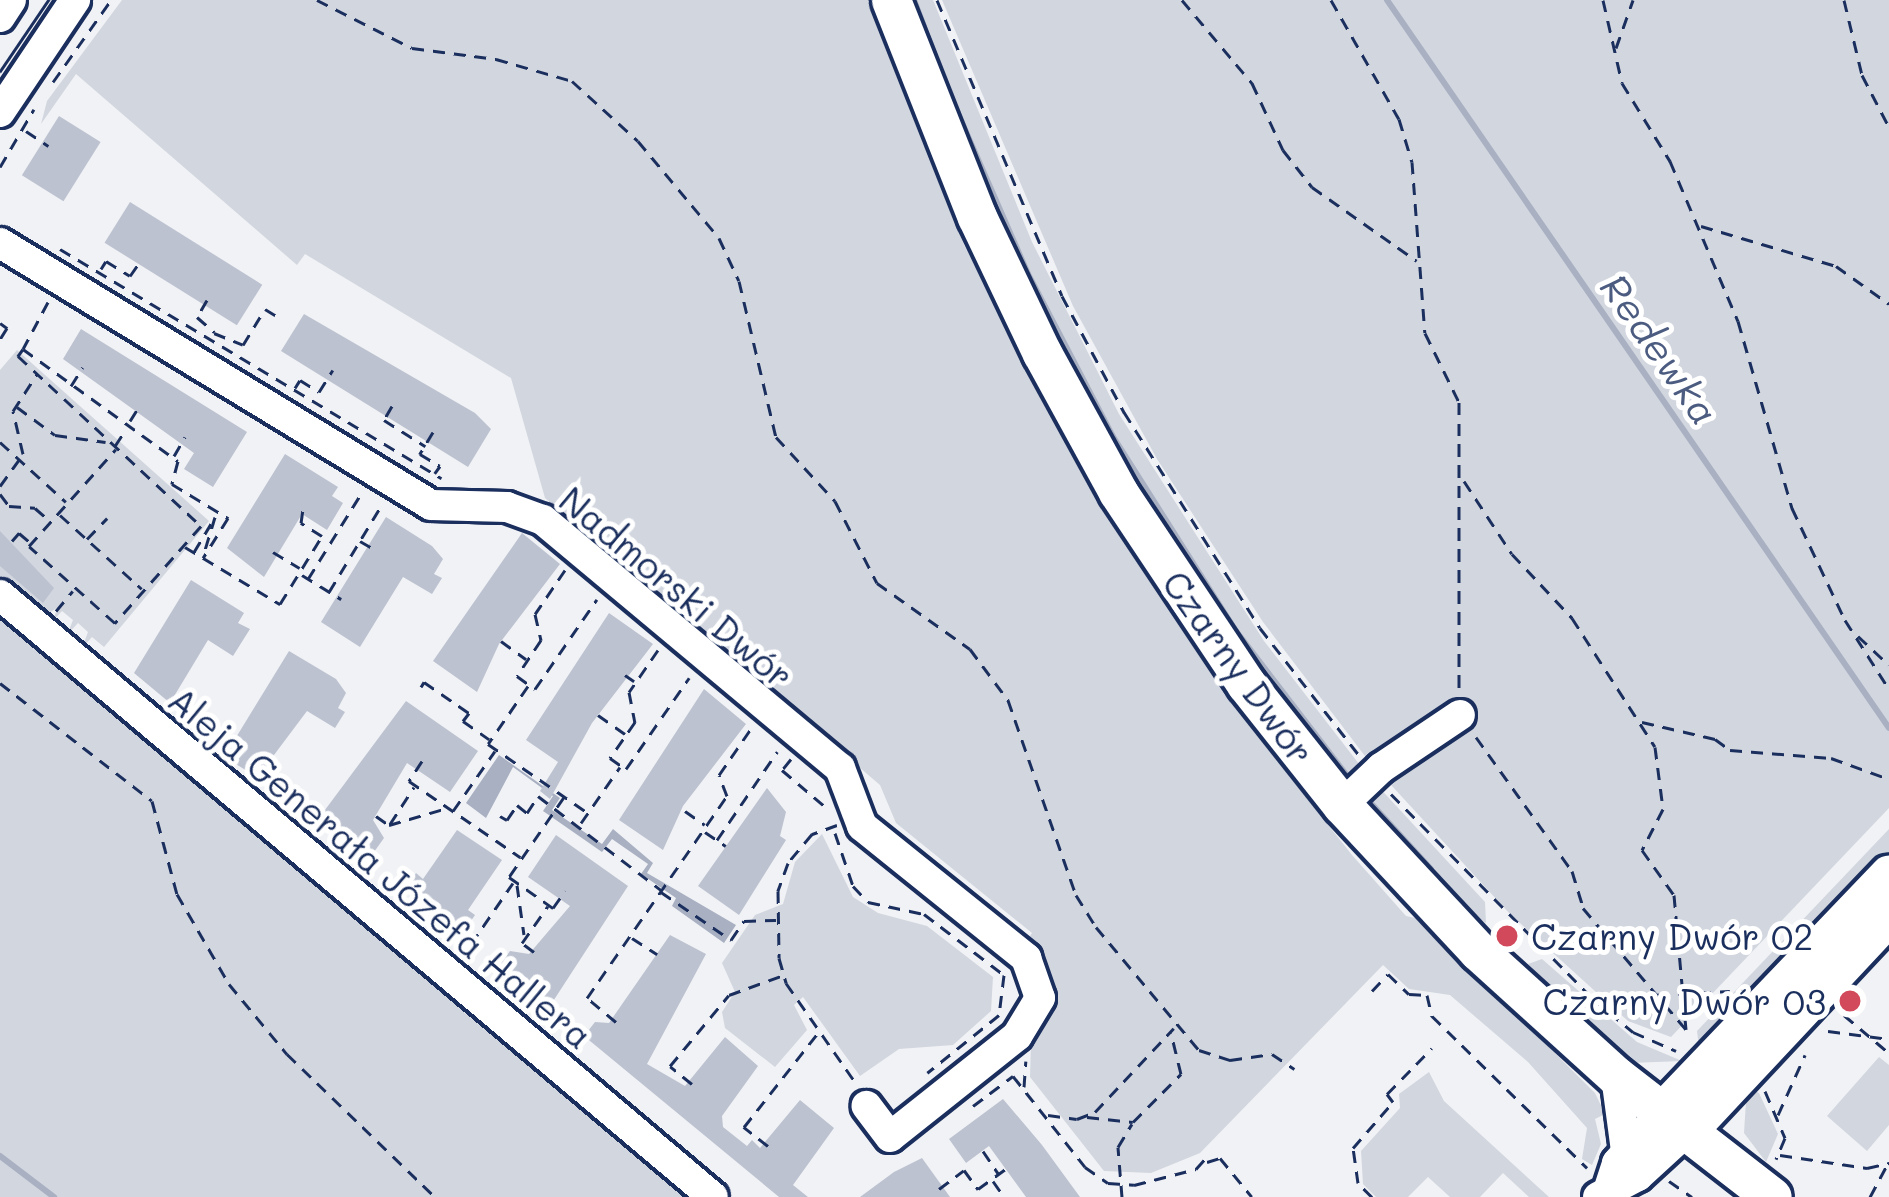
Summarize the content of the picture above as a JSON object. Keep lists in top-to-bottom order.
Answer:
{
  "streets": {
    "main road": ["Czarny Dwór"],
    "street": ["Nadmorski Dwór", "Aleja Generała Józefa Hallera"]
  },
  "water": ["Redewka"],
  "places": ["Czarny Dwór 02", "Czarny Dwór 03"]
}
